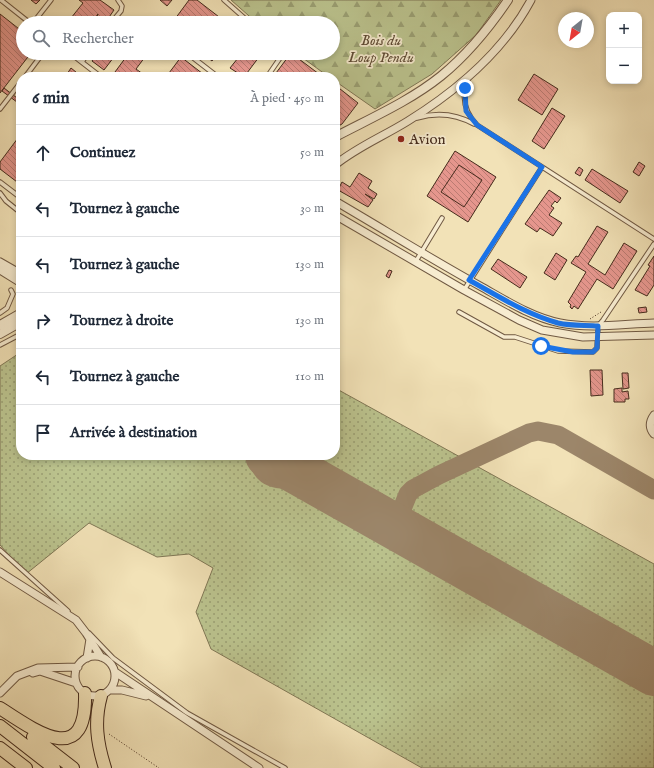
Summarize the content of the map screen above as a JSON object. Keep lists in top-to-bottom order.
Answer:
{
  "parks": ["Bois du Loup Pendu"],
  "places": ["Avion"],
  "north": "bottom left",
  "page": {
    "map_buttons": ["+", "−"],
    "search": "Rechercher",
    "heading": ["6 min", "À pied · 450 m"],
    "list": [
      ["Continuez", "50 m"],
      ["Tournez à gauche", "30 m"],
      ["Tournez à gauche", "130 m"],
      ["Tournez à droite", "130 m"],
      ["Tournez à gauche", "110 m"],
      "Arrivée à destination"
    ]
  }
}
